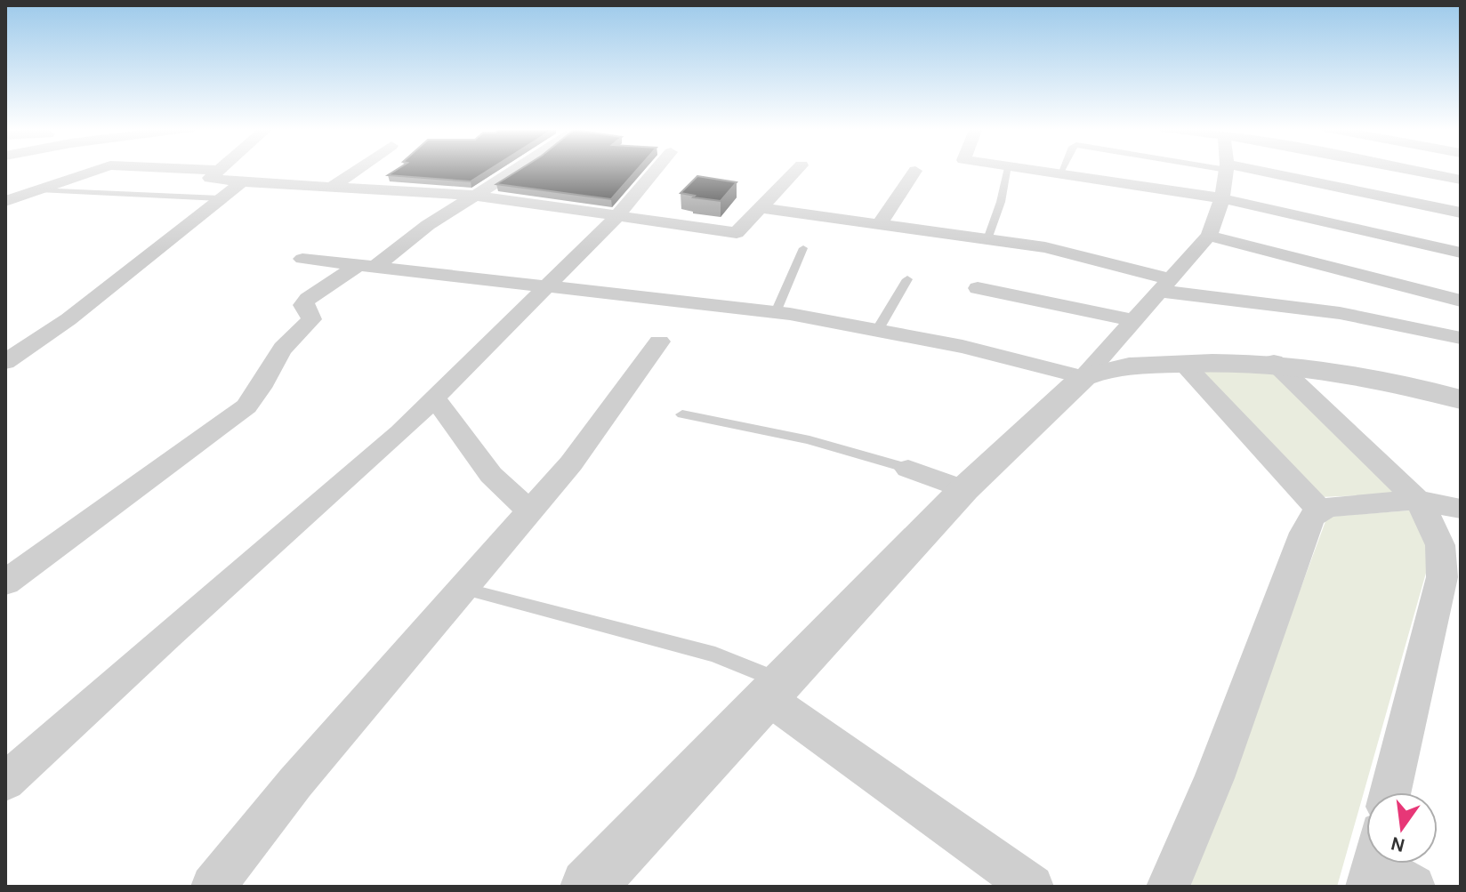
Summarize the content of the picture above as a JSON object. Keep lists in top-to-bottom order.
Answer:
{
  "north": "bottom"
}
